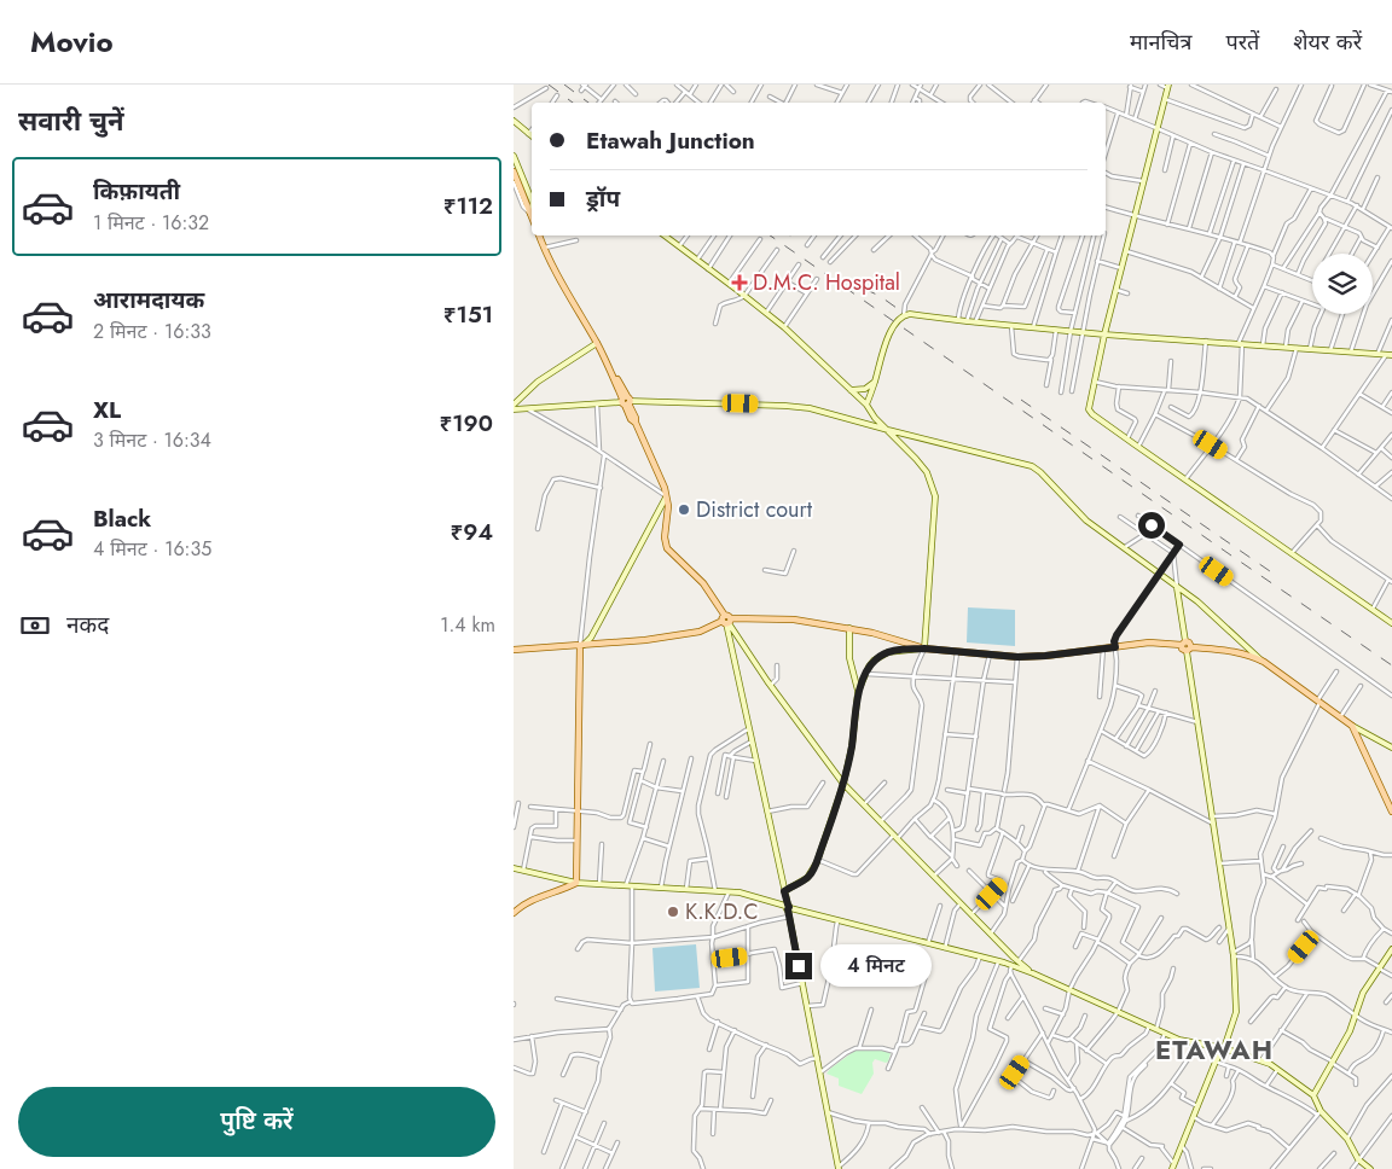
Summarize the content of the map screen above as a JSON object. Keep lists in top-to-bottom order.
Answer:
{
  "districts": ["ETAWAH"],
  "places": {
    "health": ["D.M.C. Hospital"],
    "other": ["District court", "K.K.D.C"]
  },
  "page": {
    "header": "Movio",
    "nav": ["मानचित्र", "परतें", "शेयर करें"],
    "heading": "सवारी चुनें",
    "banner": ["Etawah Junction", "ड्रॉप"],
    "list": [
      {
        "name": "किफ़ायती",
        "note": "1 मिनट · 16:32",
        "value": "₹112"
      },
      {
        "name": "आरामदायक",
        "note": "2 मिनट · 16:33",
        "value": "₹151"
      },
      {
        "name": "XL",
        "note": "3 मिनट · 16:34",
        "value": "₹190"
      },
      {
        "name": "Black",
        "note": "4 मिनट · 16:35",
        "value": "₹94"
      }
    ],
    "pay": ["नकद", "1.4 km"],
    "bubble": "4 मिनट",
    "buttons": "पुष्टि करें"
  }
}
